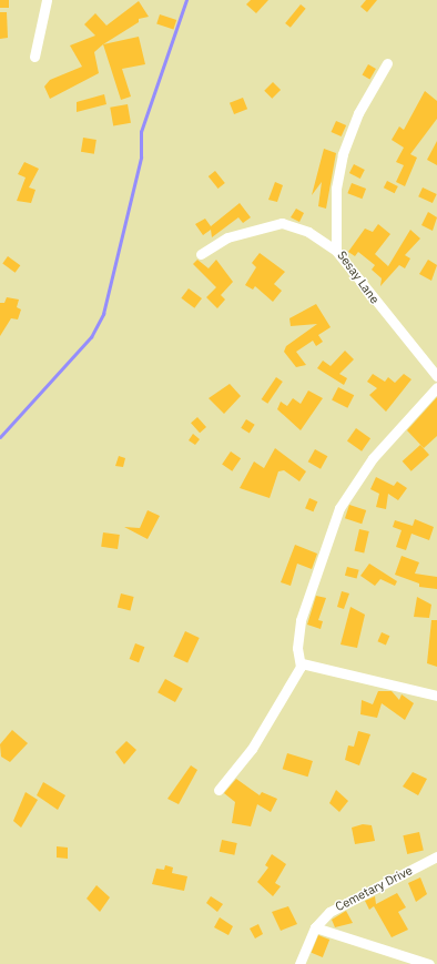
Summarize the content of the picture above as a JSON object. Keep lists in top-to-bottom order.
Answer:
{
  "streets": {
    "street": ["Sesay Lane", "Cemetary Drive"]
  }
}
